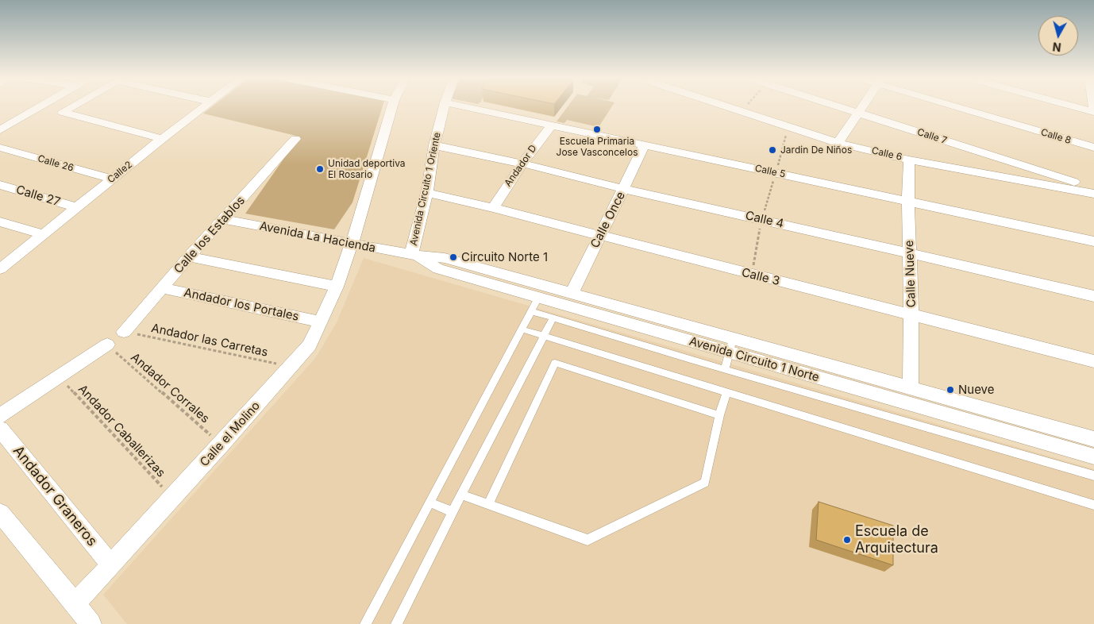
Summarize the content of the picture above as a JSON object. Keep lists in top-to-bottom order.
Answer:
{
  "streets": {
    "street": [
      "Calle 7",
      "Calle 8",
      "Calle 6",
      "Calle 26",
      "Andador D",
      "Calle 5",
      "Calle2",
      "Avenida Circuito 1 Oriente",
      "Calle 27",
      "Calle Once",
      "Calle 4",
      "Calle los Establos",
      "Avenida La Hacienda",
      "Calle Nueve",
      "Calle 3",
      "Andador los Portales",
      "Avenida Circuito 1 Norte",
      "Calle el Molino",
      "Andador Graneros"
    ],
    "path": ["Andador las Carretas", "Andador Corrales", "Andador Caballerizas"]
  },
  "crossings": [
    ["Calle 6", "Calle Nueve"],
    ["Calle 26", "Calle2"],
    ["Andador D", "Calle 5"],
    ["Andador D", "Calle 4"],
    ["Andador D", "Calle 3"],
    ["Calle 5", "Calle Once"],
    ["Calle 5", "Calle Nueve"],
    ["Calle2", "Calle 27"],
    ["Avenida Circuito 1 Oriente", "Calle 4"],
    ["Avenida Circuito 1 Oriente", "Avenida La Hacienda"],
    ["Avenida Circuito 1 Oriente", "Calle 3"],
    ["Avenida Circuito 1 Oriente", "Avenida Circuito 1 Norte"],
    ["Calle Once", "Calle 4"],
    ["Calle Once", "Calle 3"],
    ["Calle Once", "Avenida Circuito 1 Norte"],
    ["Calle 4", "Calle Nueve"],
    ["Calle los Establos", "Avenida La Hacienda"],
    ["Calle los Establos", "Andador los Portales"],
    ["Calle los Establos", "Andador las Carretas"],
    ["Avenida La Hacienda", "Avenida Circuito 1 Norte"],
    ["Avenida La Hacienda", "Calle el Molino"],
    ["Calle Nueve", "Calle 3"],
    ["Calle Nueve", "Avenida Circuito 1 Norte"],
    ["Andador los Portales", "Calle el Molino"],
    ["Andador las Carretas", "Calle el Molino"],
    ["Andador Corrales", "Calle el Molino"],
    ["Andador Caballerizas", "Calle el Molino"],
    ["Calle el Molino", "Andador Graneros"]
  ],
  "places": [
    "Escuela Primaria Jose Vasconcelos",
    "Jardin De Niños",
    "Unidad deportiva El Rosario",
    "Circuito Norte 1",
    "Nueve",
    "Escuela de Arquitectura"
  ],
  "north": "bottom"
}
